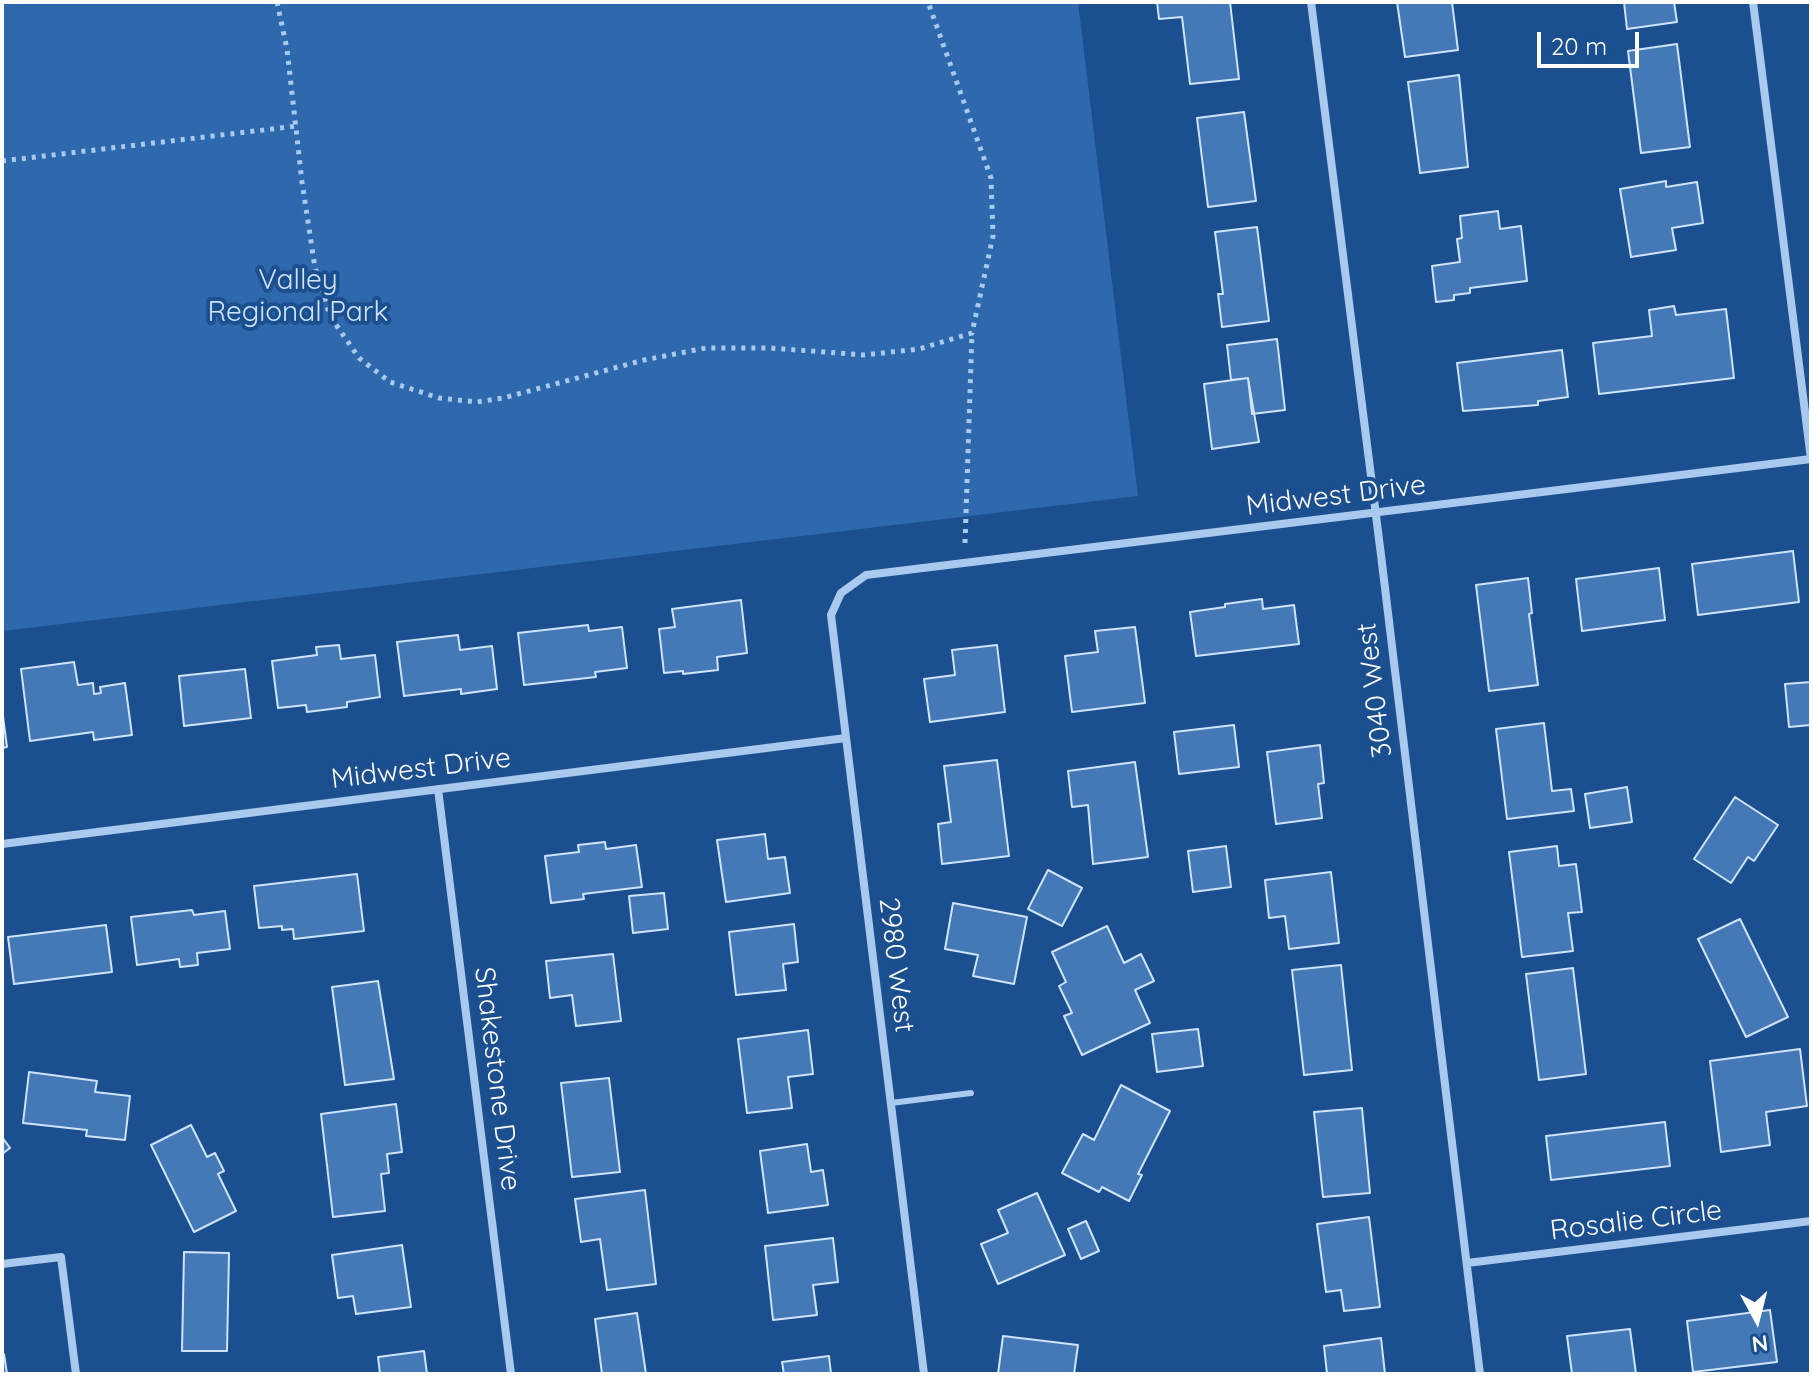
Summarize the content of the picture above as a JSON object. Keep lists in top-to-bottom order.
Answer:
{
  "streets": {
    "street": [
      "Midwest Drive",
      "3040 West",
      "2980 West",
      "Shakestone Drive",
      "Rosalie Circle"
    ]
  },
  "crossings": [
    ["Midwest Drive", "3040 West"],
    ["Midwest Drive", "2980 West"],
    ["Midwest Drive", "Shakestone Drive"],
    ["3040 West", "Rosalie Circle"]
  ],
  "parks": ["Valley Regional Park"],
  "scale_bar": "20 m",
  "north": "bottom"
}
